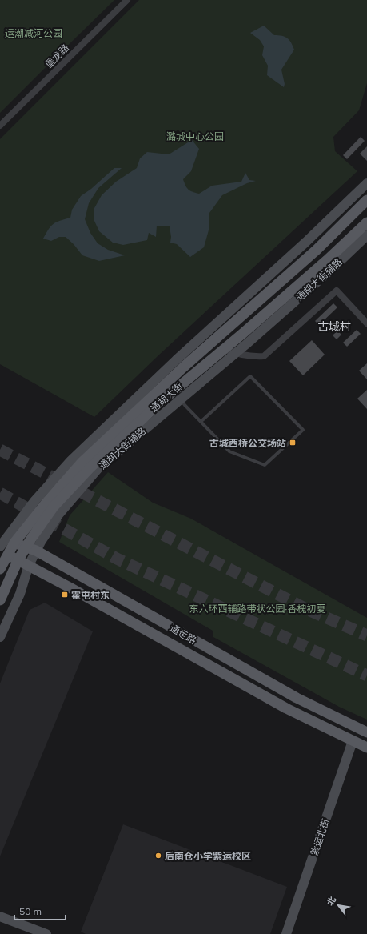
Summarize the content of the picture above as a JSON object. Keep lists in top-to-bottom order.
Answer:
{
  "streets": {
    "main road": ["通胡大街", "通运路"],
    "street": ["堡龙路", "通胡大街辅路", "紫运北街"]
  },
  "crossings": [
    ["通胡大街辅路", "通运路"],
    ["通胡大街", "通运路"],
    ["通运路", "紫运北街"]
  ],
  "districts": ["古城村"],
  "parks": ["运潮减河公园", "潞城中心公园", "东六环西辅路带状公园·香槐初夏"],
  "places": {
    "transit": ["古城西桥公交场站", "霍屯村东"],
    "other": ["后南仓小学紫运校区"]
  },
  "scale_bar": "50 m",
  "north": "top left"
}
